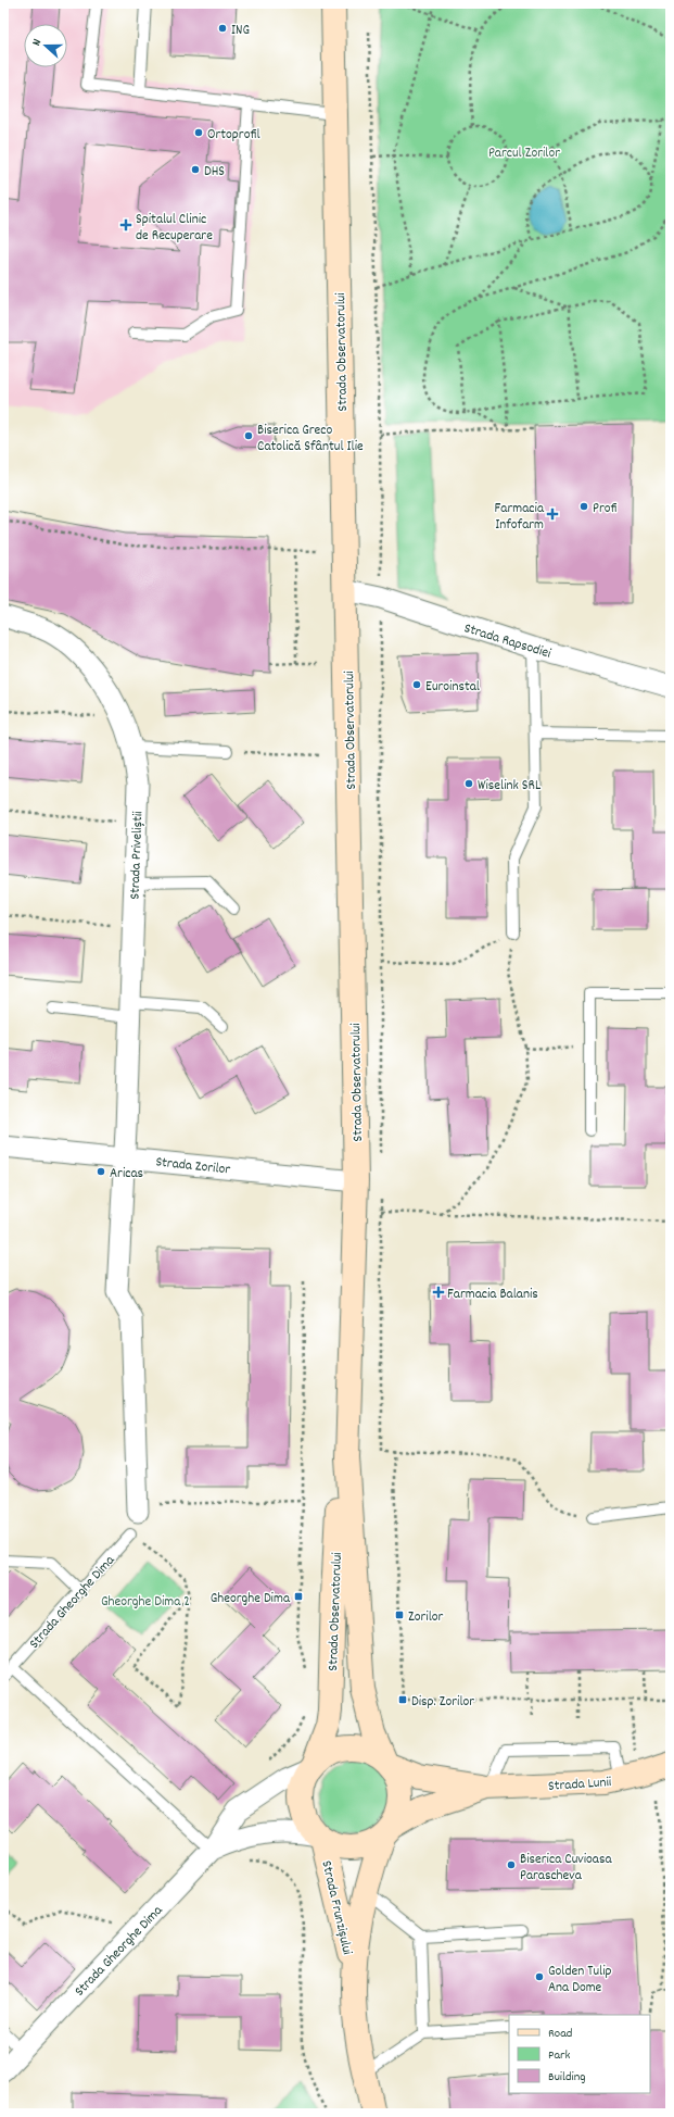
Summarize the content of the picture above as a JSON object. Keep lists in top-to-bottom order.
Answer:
{
  "streets": {
    "main road": ["Strada Observatorului", "Strada Lunii", "Strada Frunzișului"],
    "street": [
      "Strada Rapsodiei",
      "Strada Priveliștii",
      "Strada Zorilor",
      "Strada Gheorghe Dima"
    ]
  },
  "crossings": [
    ["Strada Observatorului", "Strada Rapsodiei"],
    ["Strada Observatorului", "Strada Zorilor"],
    ["Strada Observatorului", "Strada Gheorghe Dima"],
    ["Strada Observatorului", "Strada Lunii"],
    ["Strada Observatorului", "Strada Frunzișului"],
    ["Strada Priveliștii", "Strada Zorilor"],
    ["Strada Gheorghe Dima", "Strada Lunii"],
    ["Strada Gheorghe Dima", "Strada Frunzișului"],
    ["Strada Lunii", "Strada Frunzișului"]
  ],
  "parks": ["Parcul Zorilor", "Gheorghe Dima 2"],
  "places": {
    "other": [
      "ING",
      "Ortoprofil",
      "DHS",
      "Biserica Greco Catolică Sfântul Ilie",
      "Profi",
      "Euroinstal",
      "Wiselink SRL",
      "Aricas",
      "Biserica Cuvioasa Parascheva",
      "Golden Tulip Ana Dome"
    ],
    "health": ["Spitalul Clinic de Recuperare", "Farmacia Infofarm", "Farmacia Balanis"],
    "transit": ["Gheorghe Dima", "Zorilor", "Disp. Zorilor"]
  },
  "legend": ["Road", "Park", "Building"],
  "north": "left"
}
